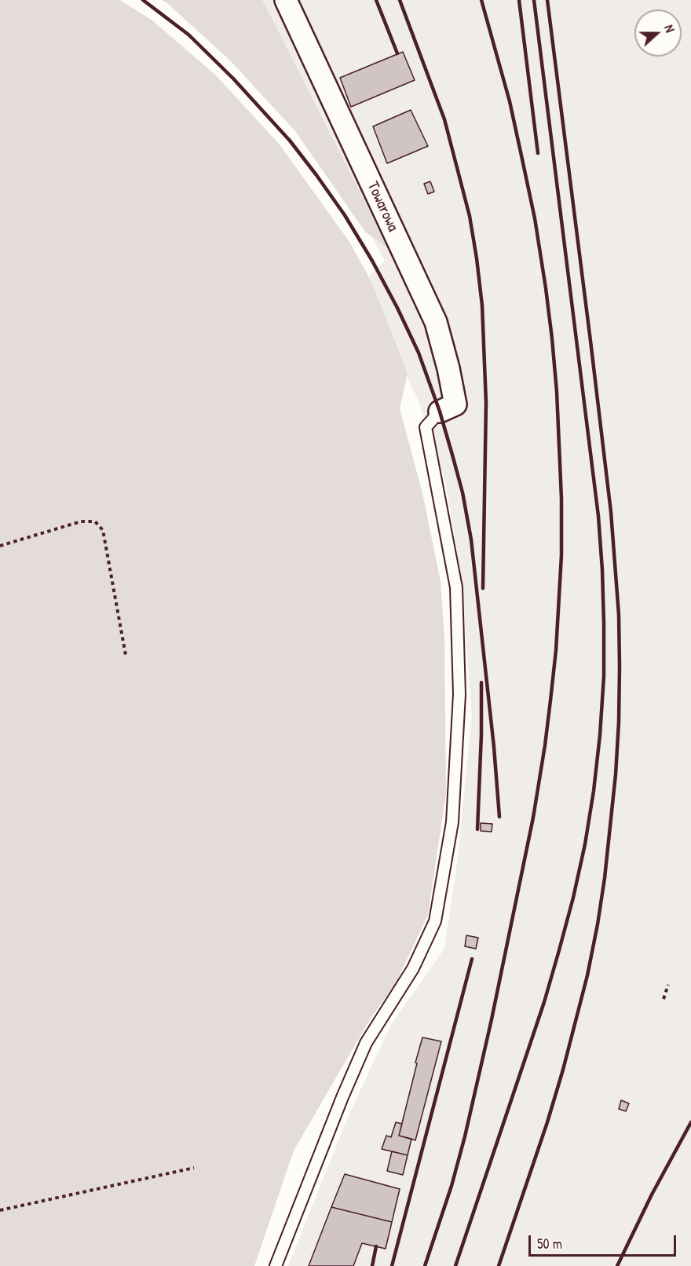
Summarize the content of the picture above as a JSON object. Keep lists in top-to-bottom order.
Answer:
{
  "streets": {
    "street": ["Towarowa"]
  },
  "scale_bar": "50 m",
  "north": "right"
}
